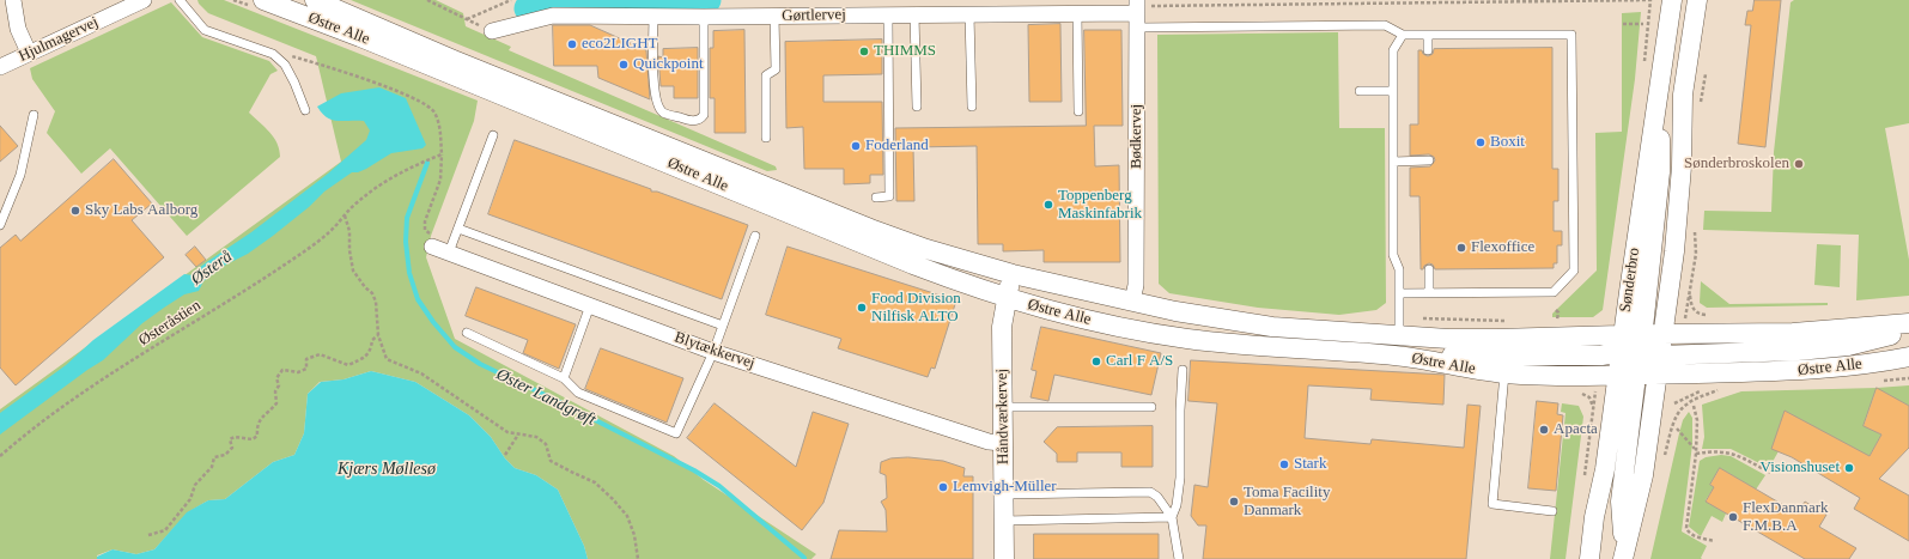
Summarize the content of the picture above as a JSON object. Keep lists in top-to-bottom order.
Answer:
{
  "streets": {
    "street": [
      "Gørtlervej",
      "Østre Alle",
      "Hjulmagervej",
      "Bødkervej",
      "Sønderbro",
      "Blytækkervej",
      "Håndværkervej"
    ],
    "path": ["Østeråstien"]
  },
  "crossings": [
    ["Gørtlervej", "Bødkervej"],
    ["Østre Alle", "Bødkervej"],
    ["Østre Alle", "Sønderbro"],
    ["Østre Alle", "Håndværkervej"],
    ["Blytækkervej", "Håndværkervej"]
  ],
  "water": ["Østerå", "Øster Landgrøft", "Kjærs Møllesø"],
  "places": [
    "eco2LIGHT",
    "THIMMS",
    "Quickpoint",
    "Boxit",
    "Foderland",
    "Sønderbroskolen",
    "Toppenberg Maskinfabrik",
    "Sky Labs Aalborg",
    "Flexoffice",
    "Food Division Nilfisk ALTO",
    "Carl F A/S",
    "Apacta",
    "Stark",
    "Visionshuset",
    "Lemvigh-Müller",
    "Toma Facility Danmark",
    "FlexDanmark F.M.B.A"
  ]
}
